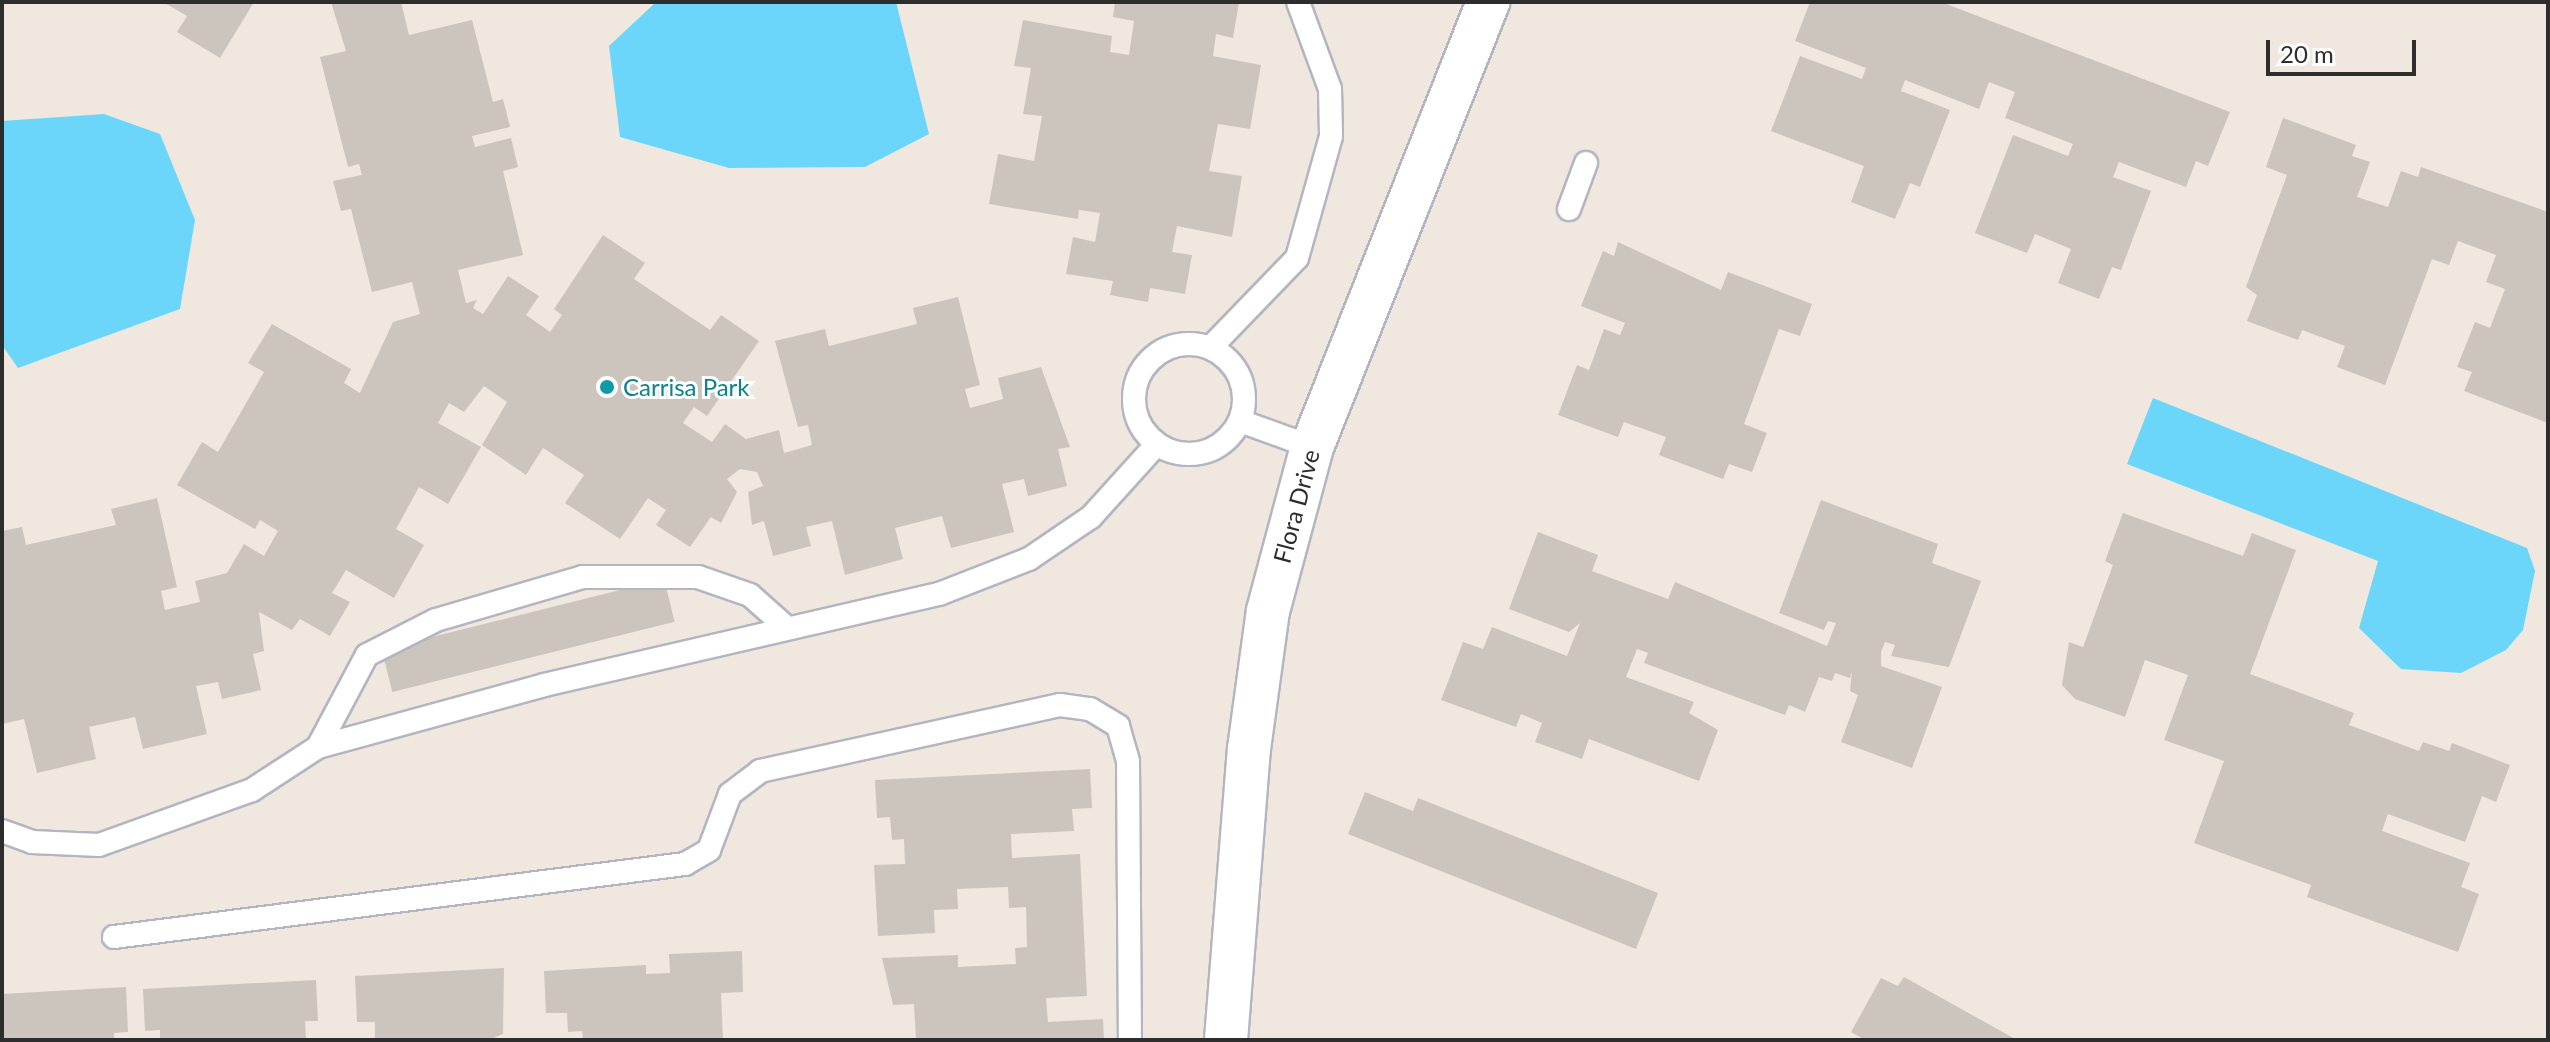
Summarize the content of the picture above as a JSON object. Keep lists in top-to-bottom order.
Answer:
{
  "streets": {
    "street": ["Flora Drive"]
  },
  "places": ["Carrisa Park"],
  "scale_bar": "20 m"
}
